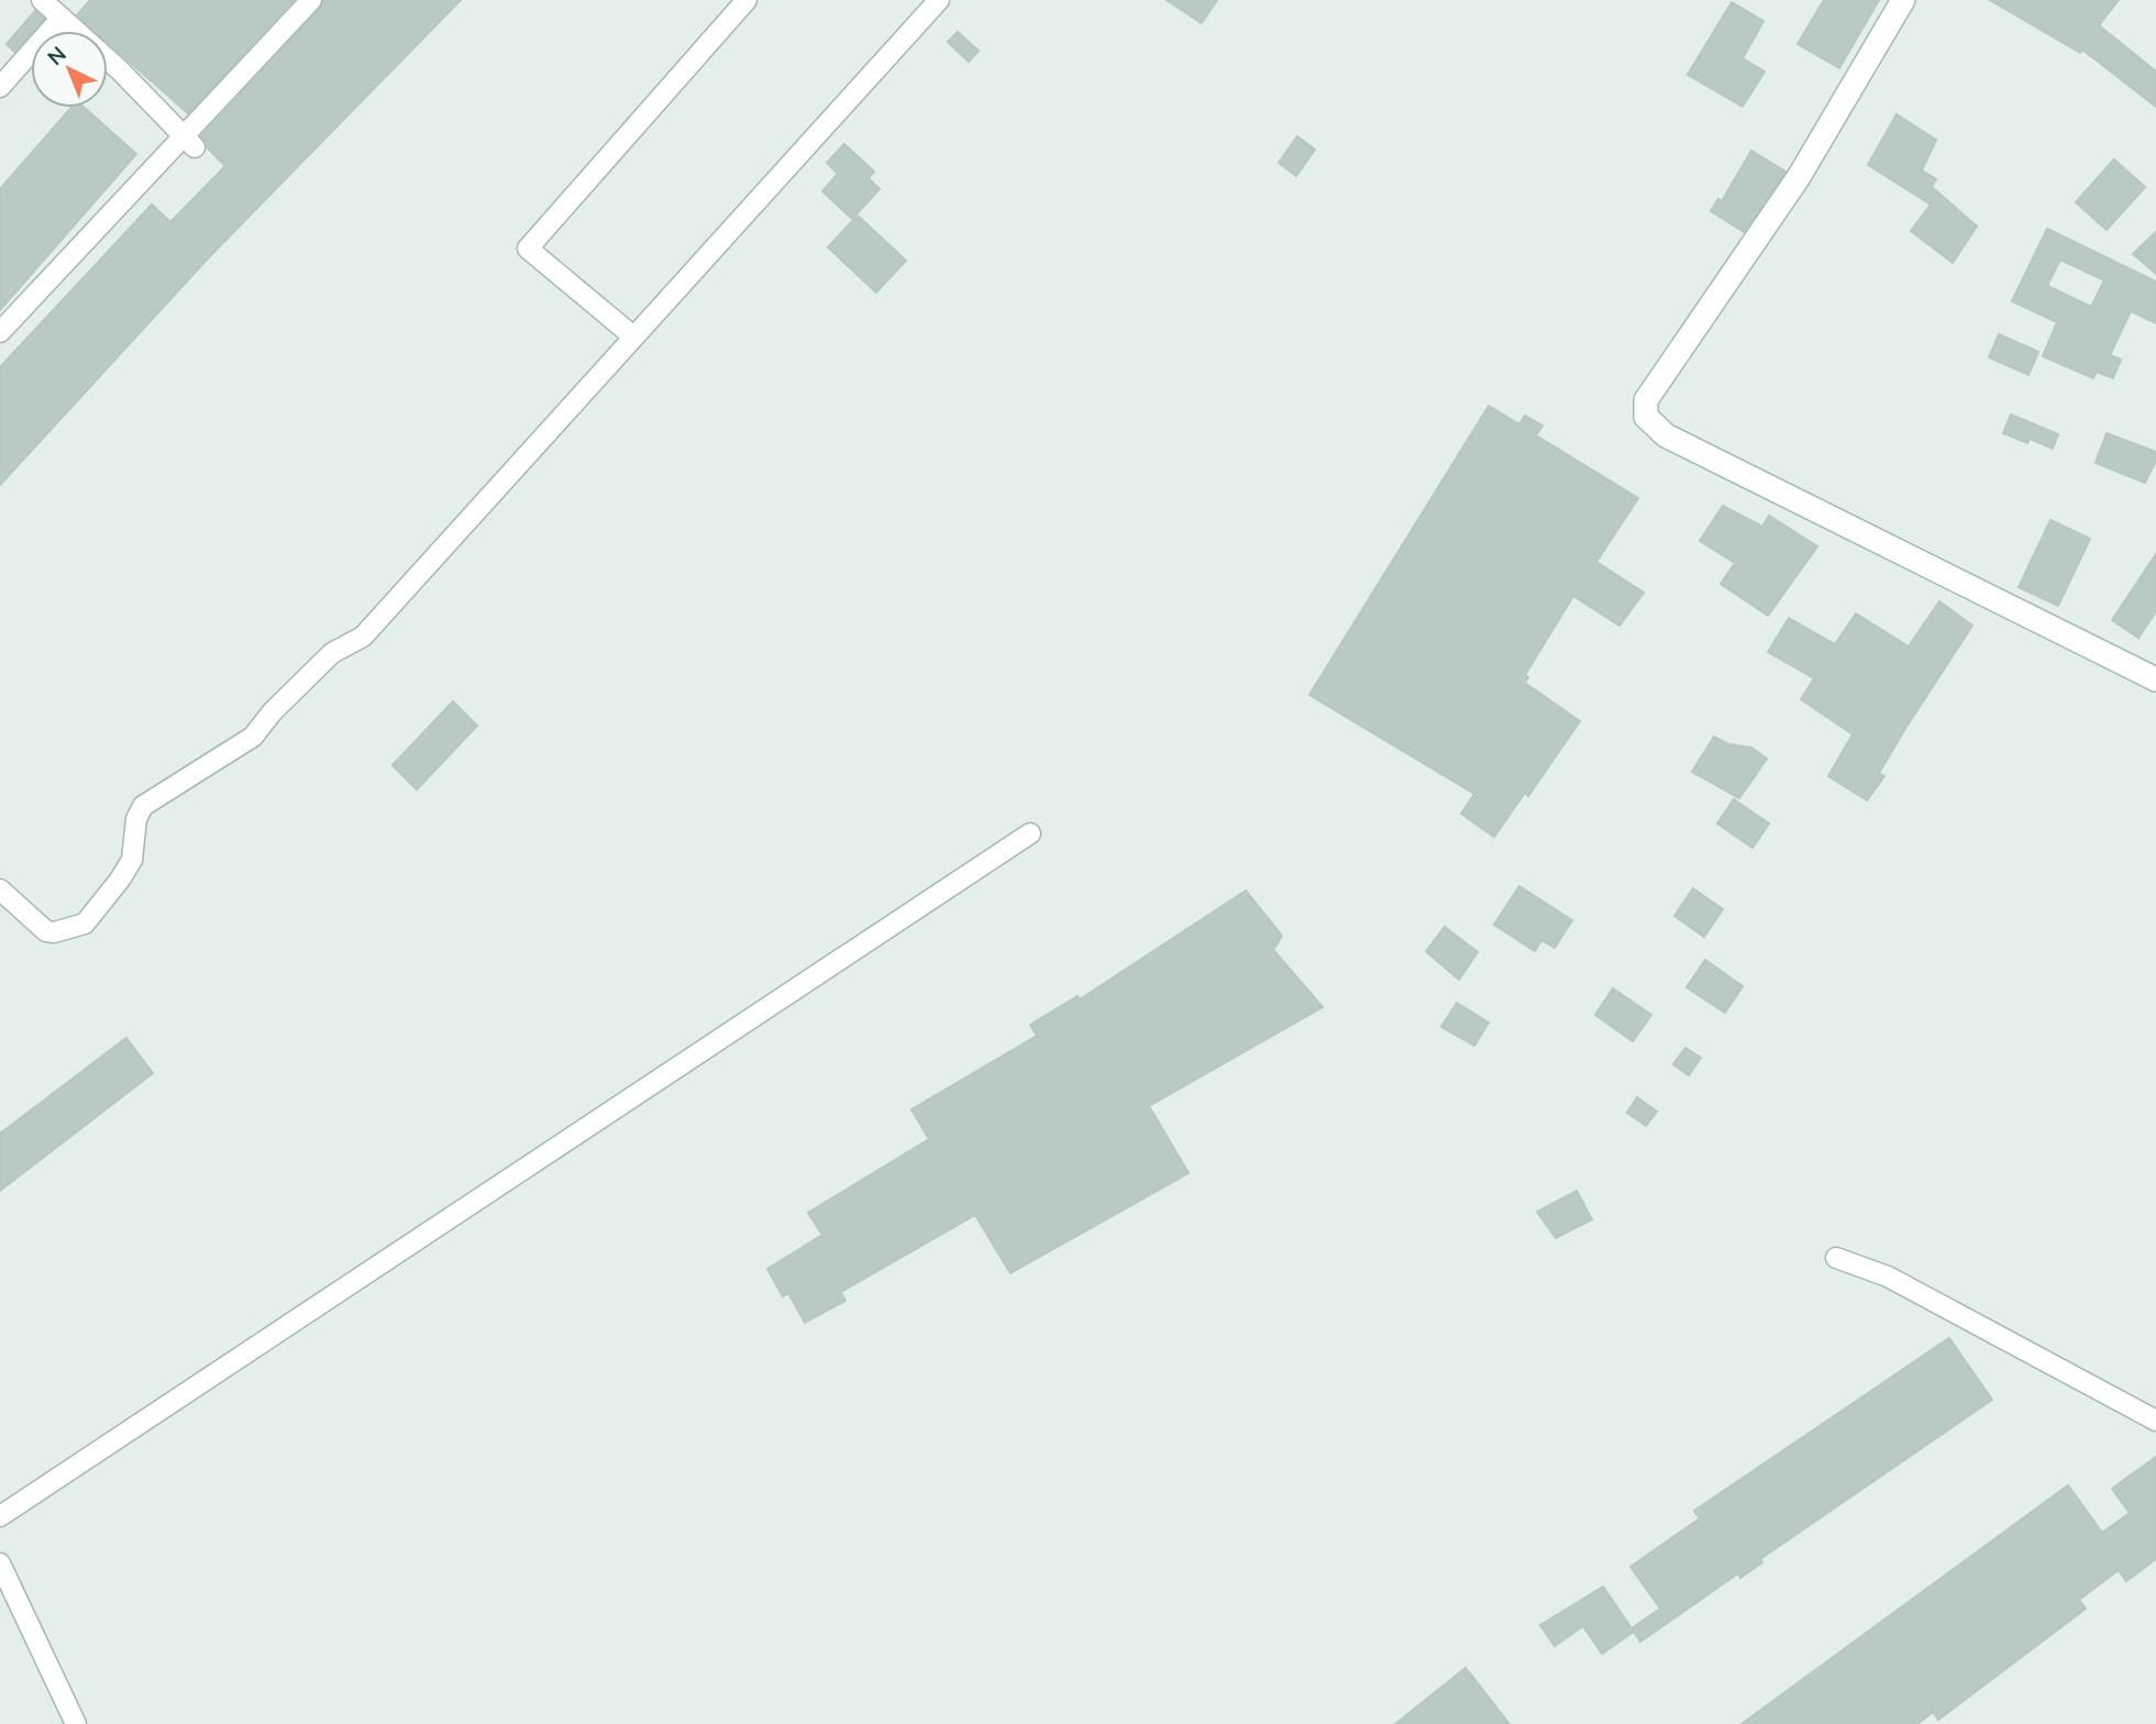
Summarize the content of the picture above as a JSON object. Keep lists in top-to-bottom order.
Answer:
{
  "north": "top left"
}
